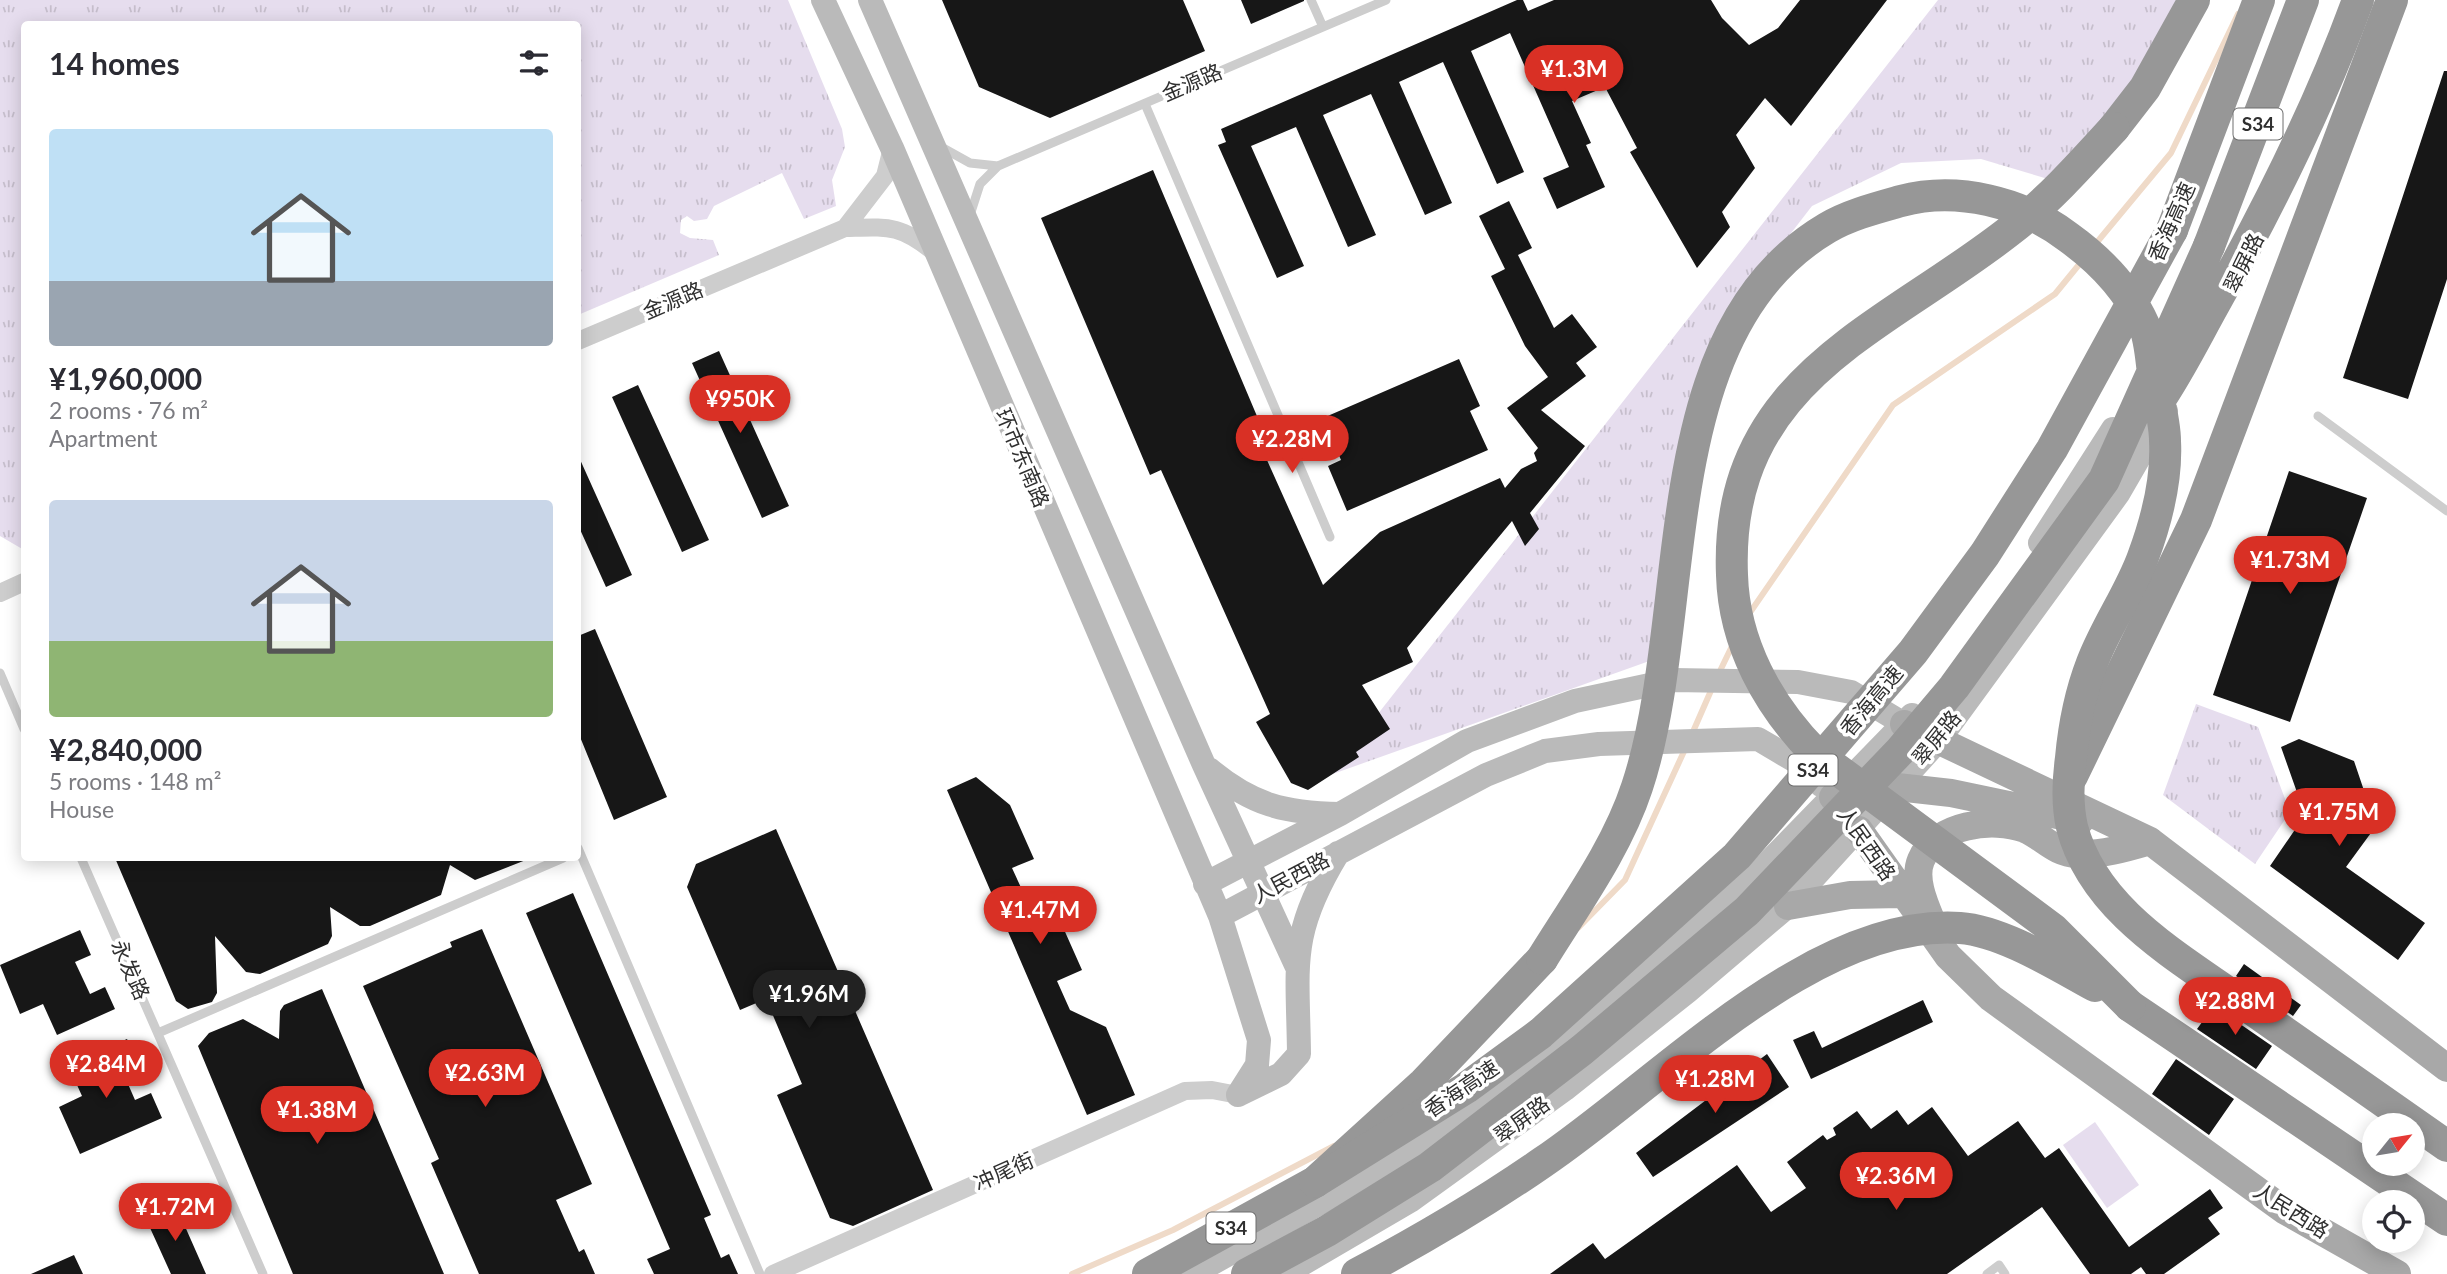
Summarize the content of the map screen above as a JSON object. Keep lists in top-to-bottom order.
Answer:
{
  "streets": {
    "highway": ["S34", "香海高速"],
    "main road": ["翠屏路", "环市东南路", "人民西路"],
    "street": ["金源路", "冲尾街"],
    "lane": ["永发路"]
  },
  "crossings": [
    ["翠屏路", "人民西路"],
    ["环市东南路", "人民西路"],
    ["环市东南路", "冲尾街"]
  ],
  "north": "top right",
  "page": {
    "heading": "14 homes",
    "price": [
      "¥1.3M",
      "¥950K",
      "¥2.28M",
      "¥1.73M",
      "¥1.75M",
      "¥1.47M",
      "¥1.96M",
      "¥2.88M",
      "¥2.84M",
      "¥2.63M",
      "¥1.28M",
      "¥1.38M",
      "¥2.36M",
      "¥1.72M"
    ],
    "list": [
      {
        "name": "¥1,960,000",
        "note": "2 rooms · 76 m² · Apartment"
      },
      {
        "name": "¥2,840,000",
        "note": "5 rooms · 148 m² · House"
      }
    ]
  }
}
